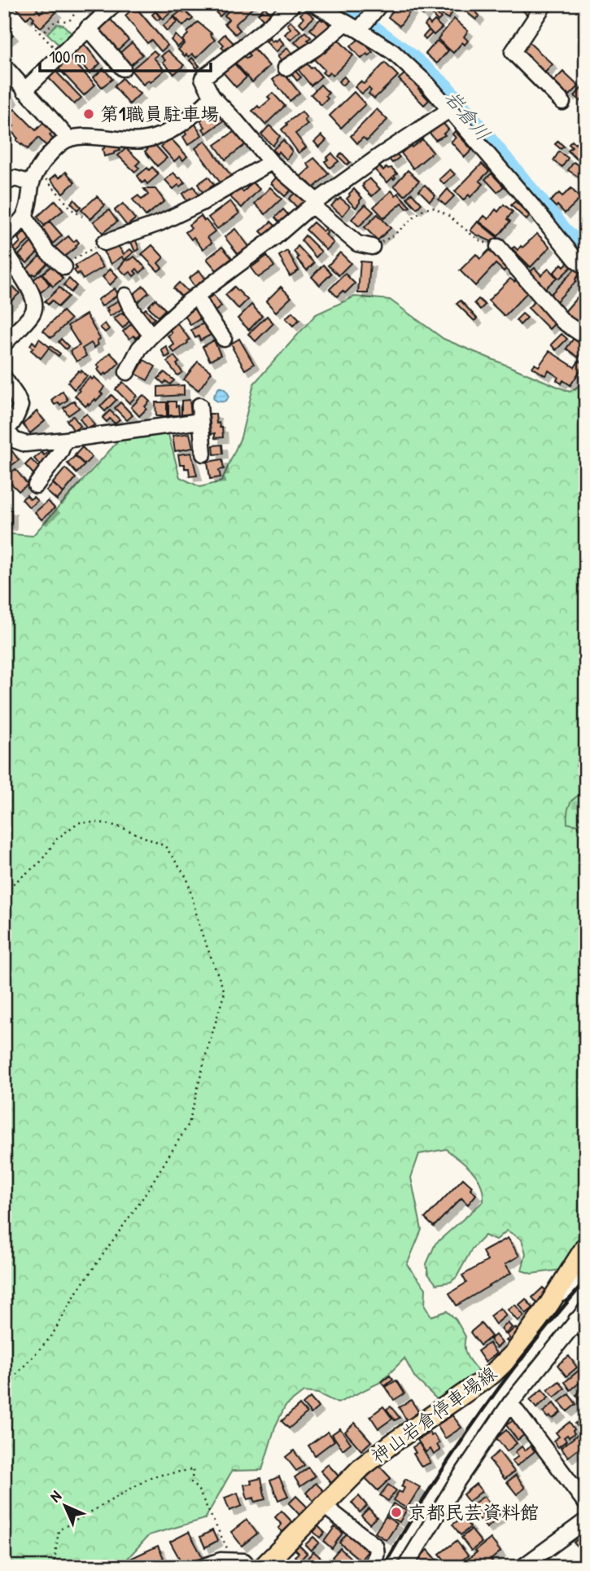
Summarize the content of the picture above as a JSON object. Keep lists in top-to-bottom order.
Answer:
{
  "streets": {
    "main road": ["神山岩倉停車場線"]
  },
  "water": ["岩倉川"],
  "places": ["第1職員駐車場", "京都民芸資料館"],
  "scale_bar": "100 m",
  "north": "top left"
}
